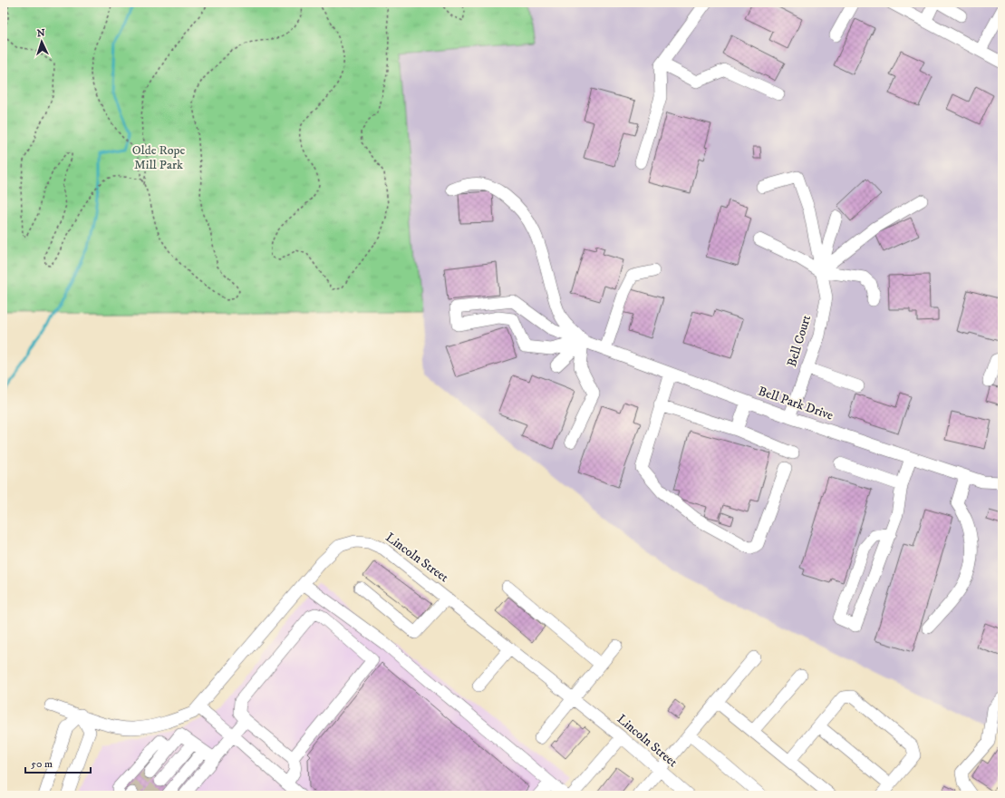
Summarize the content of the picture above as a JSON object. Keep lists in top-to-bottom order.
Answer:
{
  "streets": {
    "street": ["Bell Court", "Bell Park Drive", "Lincoln Street"]
  },
  "crossings": [
    ["Bell Court", "Bell Park Drive"]
  ],
  "parks": ["Olde Rope Mill Park"],
  "scale_bar": "50 m",
  "north": "top"
}
